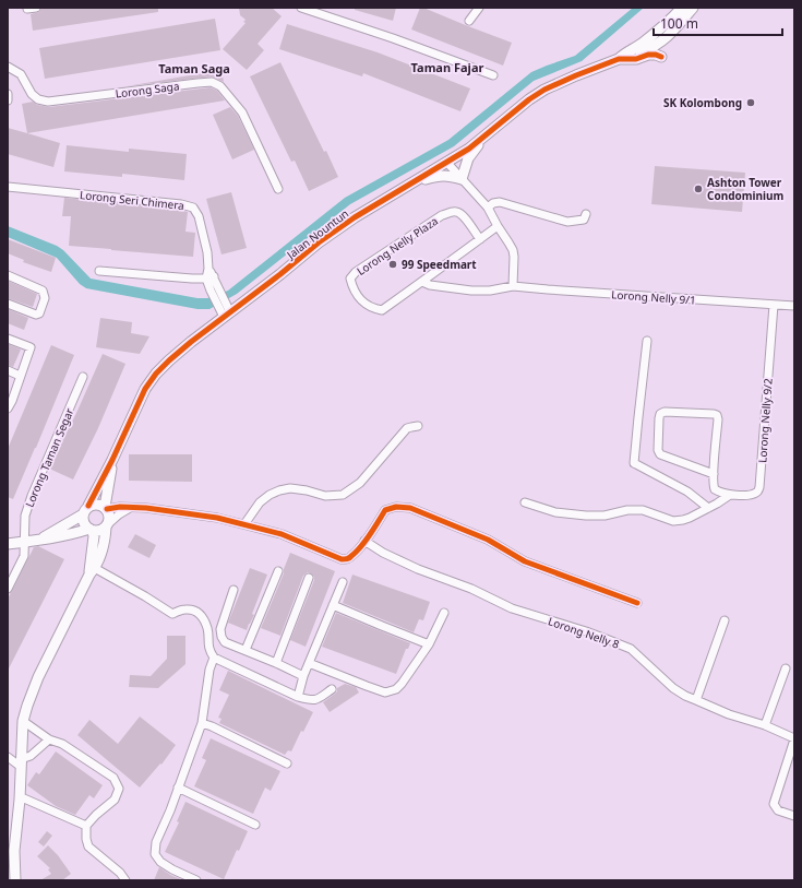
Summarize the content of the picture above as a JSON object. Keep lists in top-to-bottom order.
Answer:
{
  "streets": {
    "street": [
      "Lorong Saga",
      "Lorong Seri Chimera",
      "Jalan Nountun",
      "Lorong Nelly Plaza",
      "Lorong Nelly 9/1",
      "Lorong Nelly 9/2",
      "Lorong Taman Segar",
      "Lorong Nelly 8"
    ]
  },
  "crossings": [
    ["Lorong Nelly Plaza", "Lorong Nelly 9/1"],
    ["Lorong Nelly 9/1", "Lorong Nelly 9/2"]
  ],
  "districts": ["Taman Fajar", "Taman Saga"],
  "places": ["SK Kolombong", "Ashton Tower Condominium", "99 Speedmart"],
  "scale_bar": "100 m"
}
